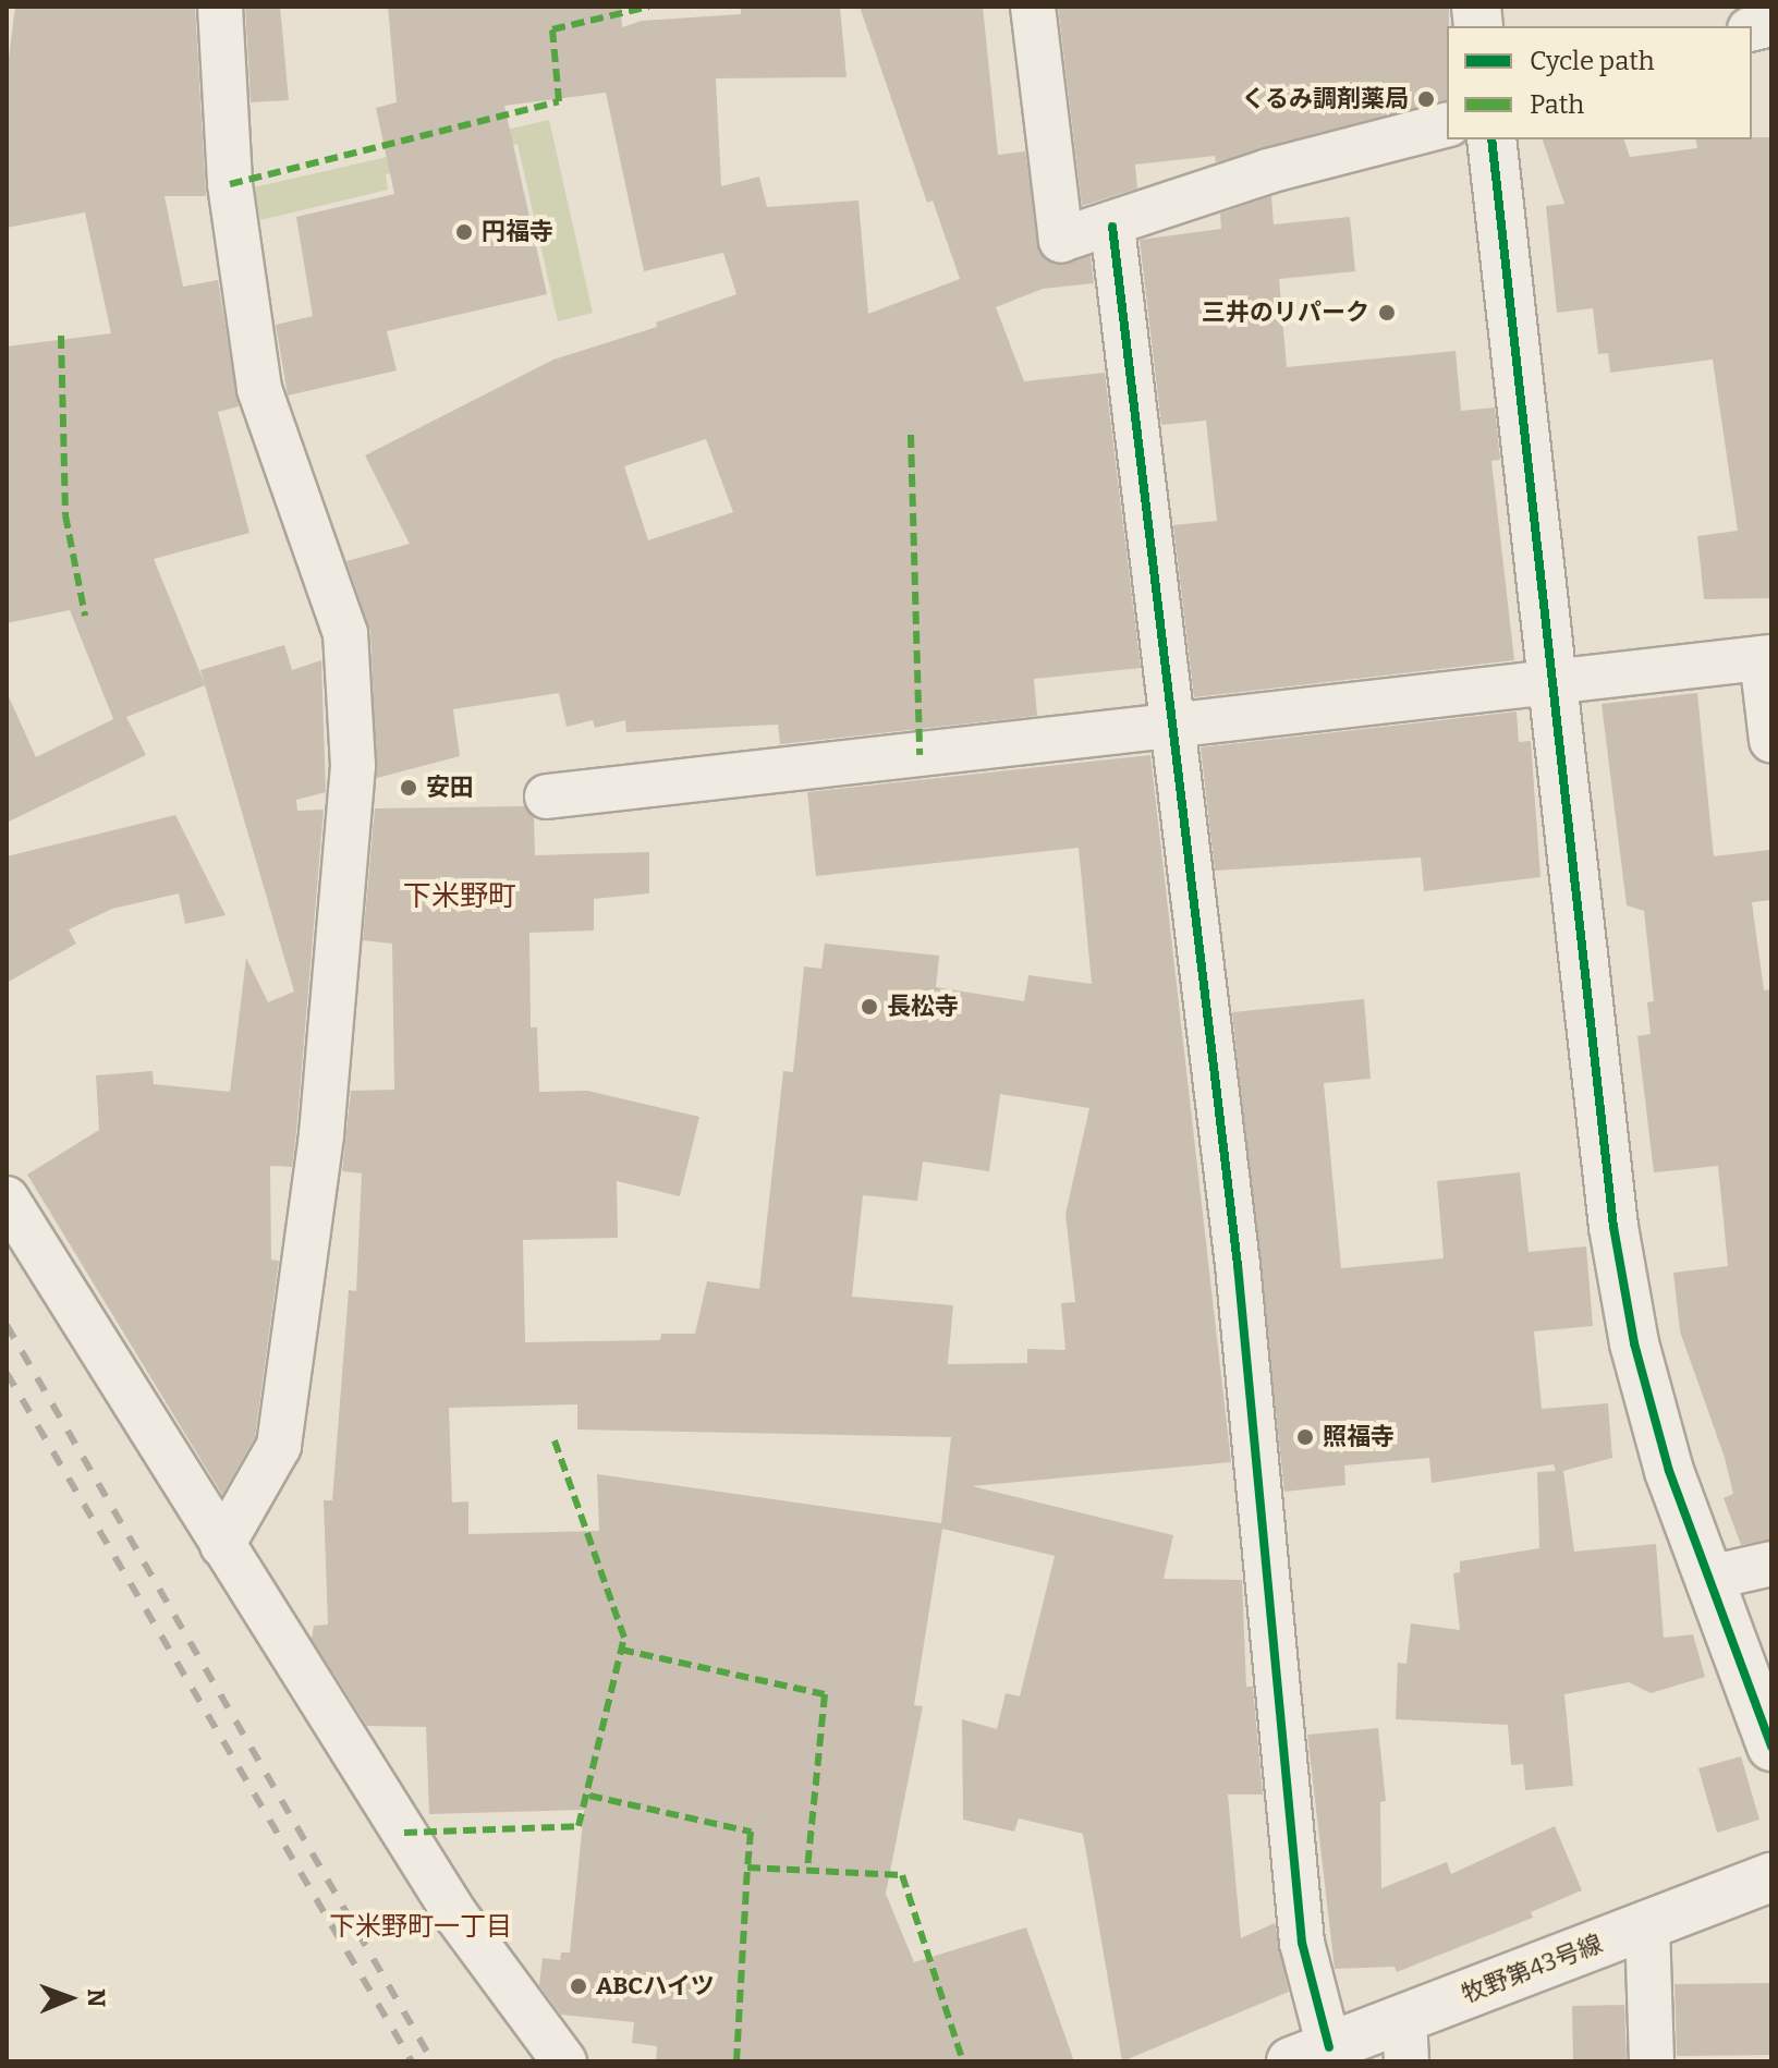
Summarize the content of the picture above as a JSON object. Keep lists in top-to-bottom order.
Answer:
{
  "streets": {
    "street": ["牧野第43号線"]
  },
  "districts": ["下米野町", "下米野町一丁目"],
  "places": [
    "くるみ調剤薬局",
    "円福寺",
    "三井のリパーク",
    "安田",
    "長松寺",
    "照福寺",
    "ABCハイツ"
  ],
  "legend": ["Cycle path", "Path"],
  "north": "right"
}
